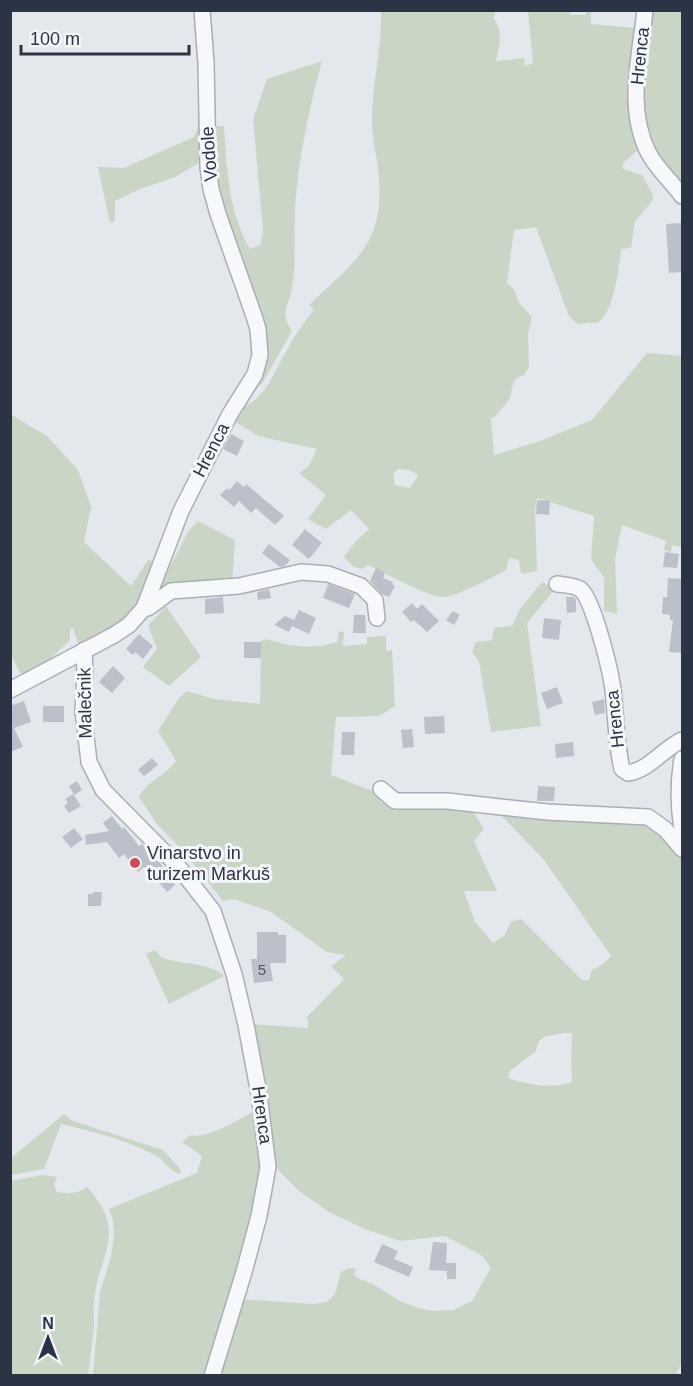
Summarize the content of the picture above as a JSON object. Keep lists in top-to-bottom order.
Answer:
{
  "streets": {
    "street": ["Hrenca", "Vodole", "Malečnik"]
  },
  "crossings": [
    ["Hrenca", "Vodole"],
    ["Hrenca", "Malečnik"]
  ],
  "places": ["Vinarstvo in turizem Markuš"],
  "house_numbers": ["5"],
  "scale_bar": "100 m",
  "north": "top"
}
